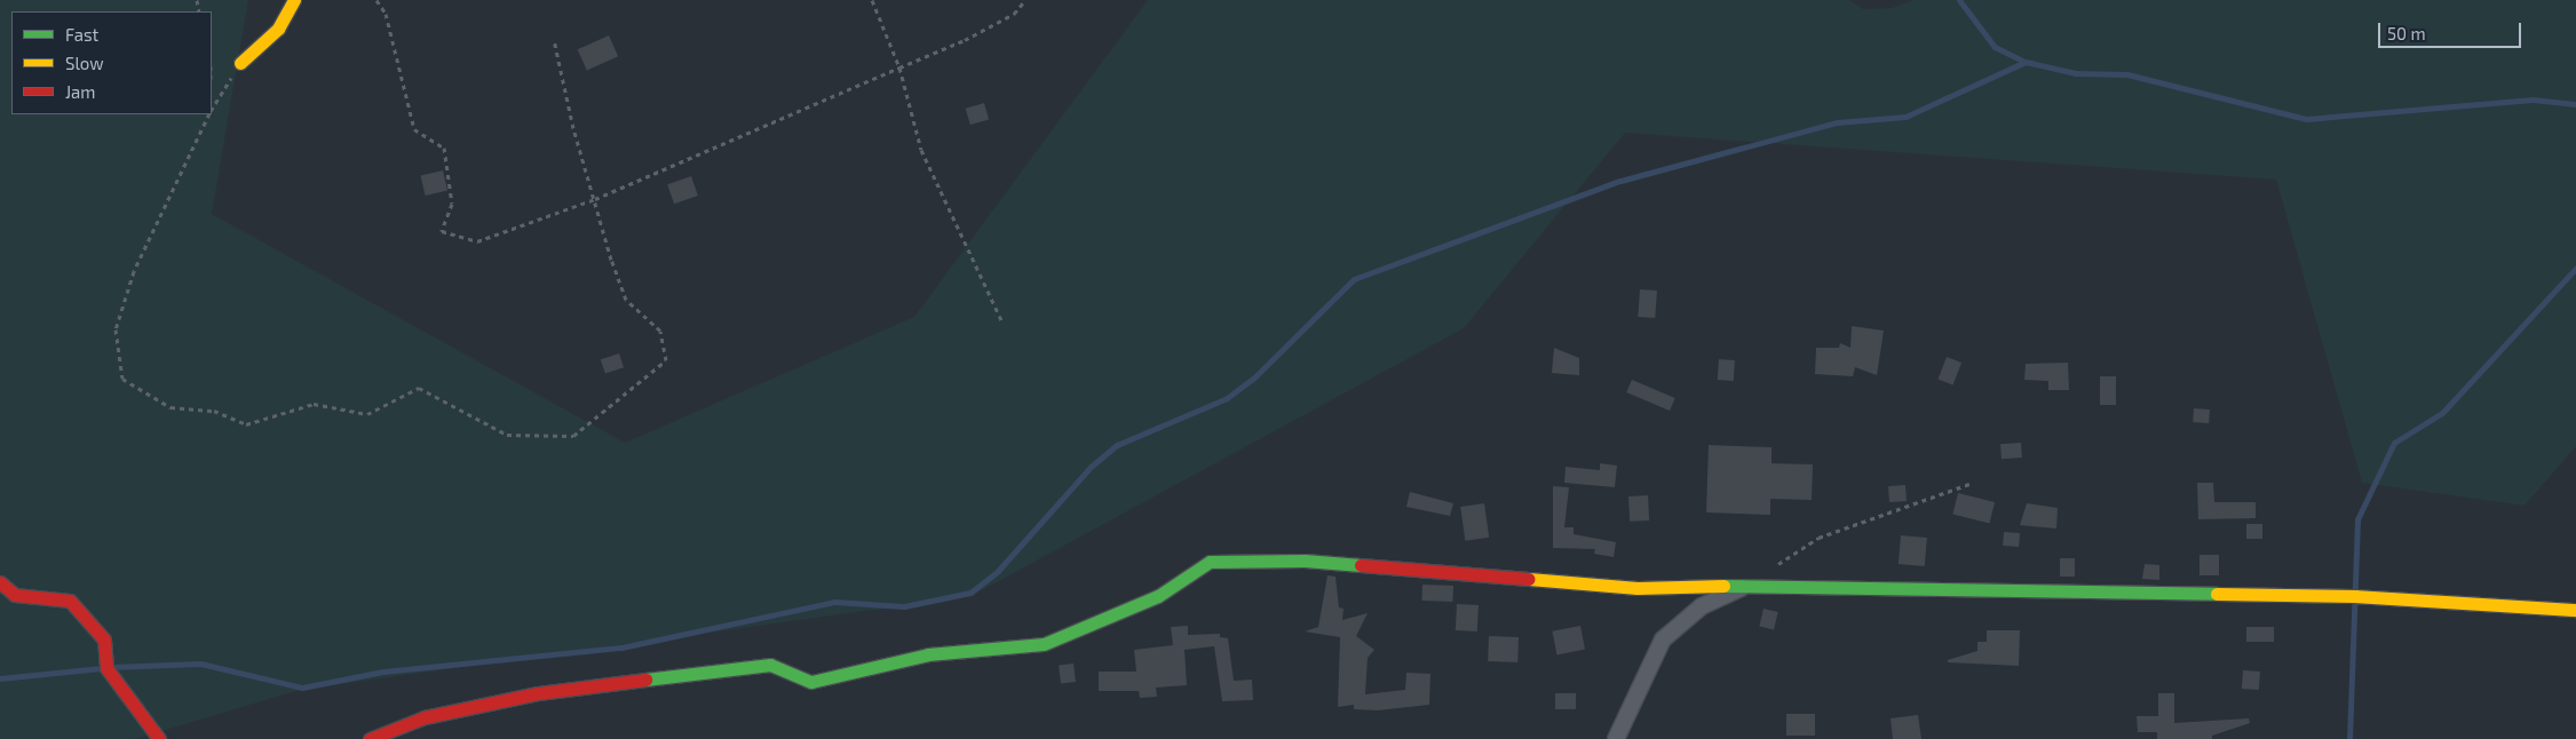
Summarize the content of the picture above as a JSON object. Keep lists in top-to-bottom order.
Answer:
{
  "legend": ["Fast", "Slow", "Jam"],
  "scale_bar": "50 m"
}
